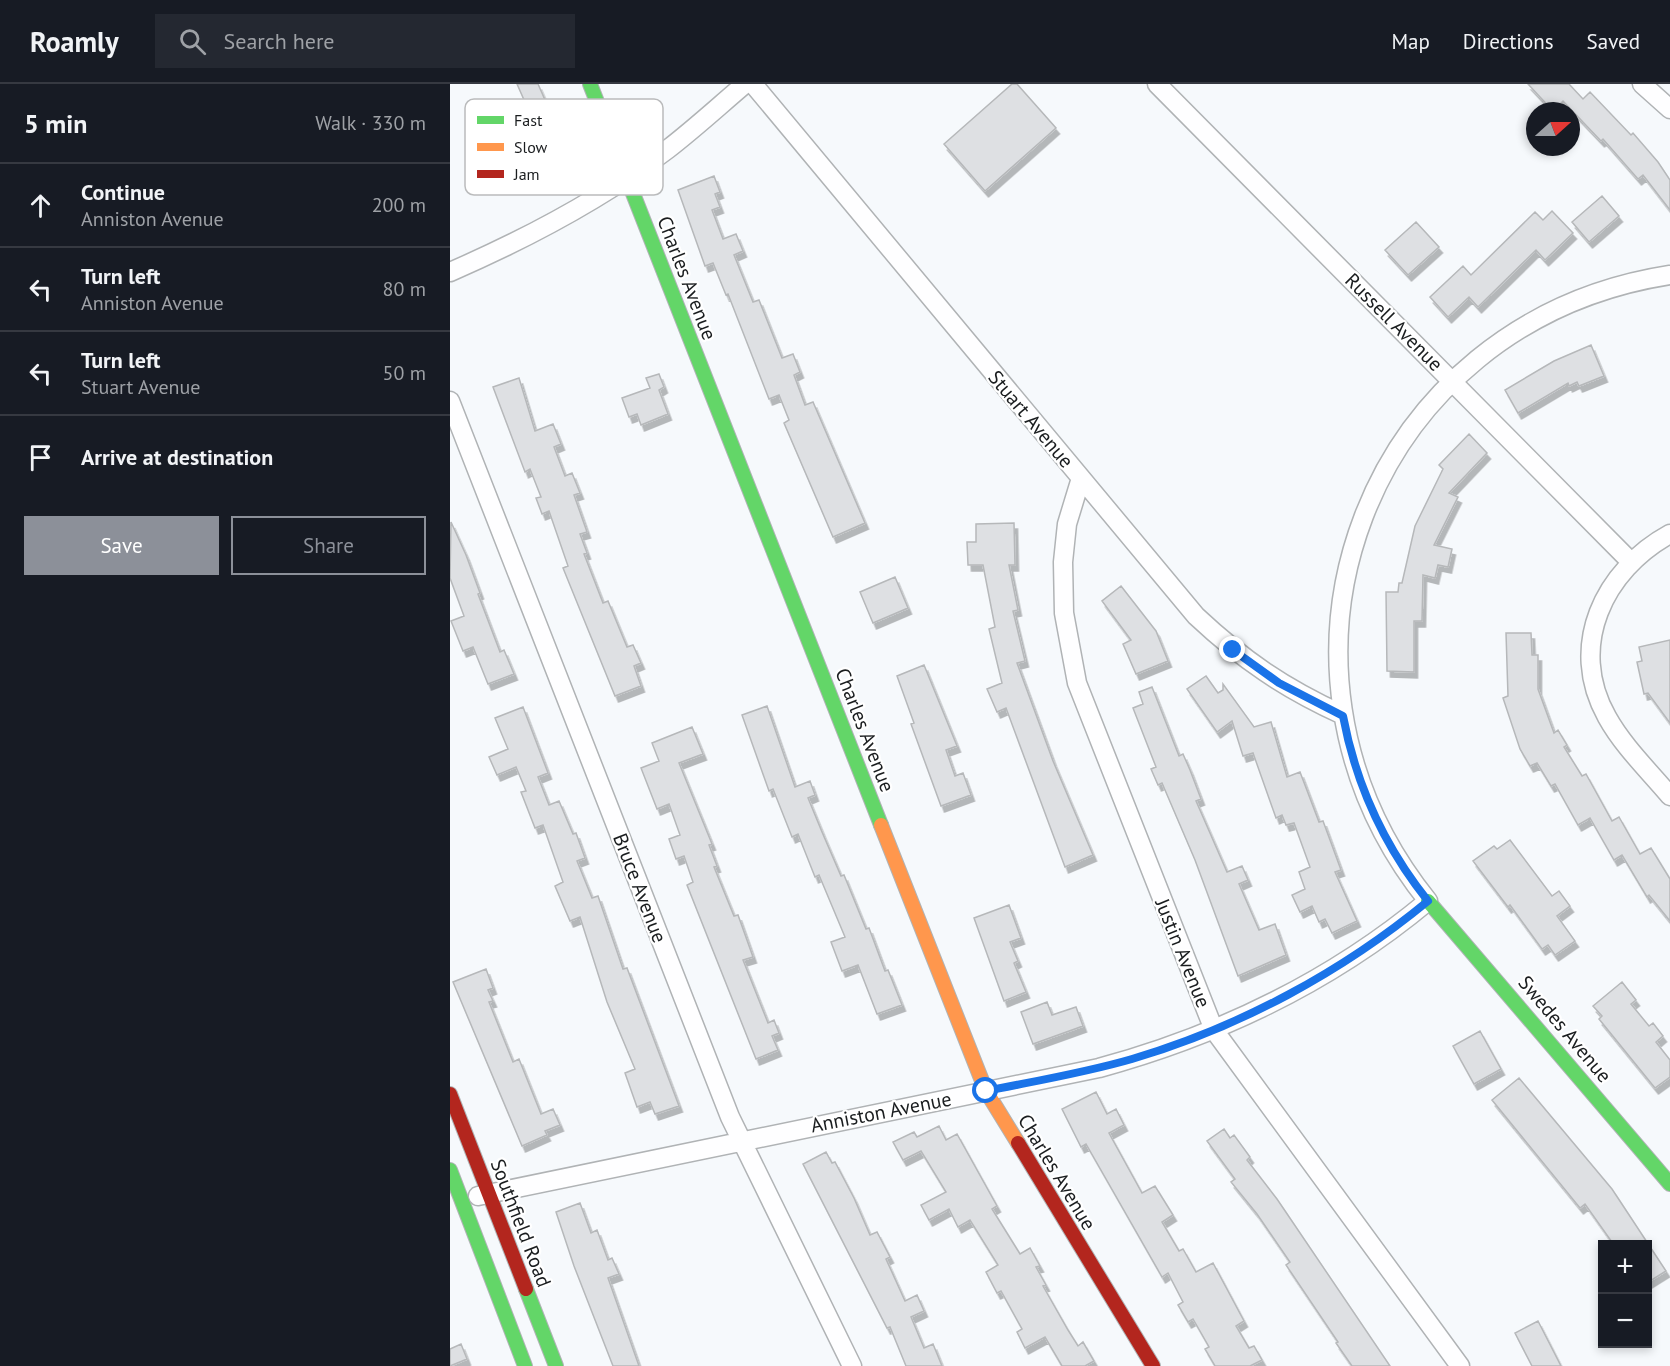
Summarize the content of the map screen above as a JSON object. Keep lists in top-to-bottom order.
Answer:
{
  "streets": {
    "street": [
      "Charles Avenue",
      "Russell Avenue",
      "Stuart Avenue",
      "Bruce Avenue",
      "Justin Avenue",
      "Swedes Avenue",
      "Anniston Avenue",
      "Southfield Road"
    ]
  },
  "crossings": [
    ["Charles Avenue", "Anniston Avenue"],
    ["Stuart Avenue", "Justin Avenue"],
    ["Bruce Avenue", "Anniston Avenue"],
    ["Justin Avenue", "Anniston Avenue"],
    ["Swedes Avenue", "Anniston Avenue"],
    ["Anniston Avenue", "Southfield Road"]
  ],
  "legend": ["Fast", "Slow", "Jam"],
  "north": "right",
  "page": {
    "header": "Roamly",
    "search": "Search here",
    "nav": ["Map", "Directions", "Saved"],
    "heading": ["5 min", "Walk · 330 m"],
    "list": [
      ["Continue", "Anniston Avenue", "200 m"],
      ["Turn left", "Anniston Avenue", "80 m"],
      ["Turn left", "Stuart Avenue", "50 m"],
      "Arrive at destination"
    ],
    "buttons": ["Save", "Share"],
    "map_buttons": ["+", "−"]
  }
}
